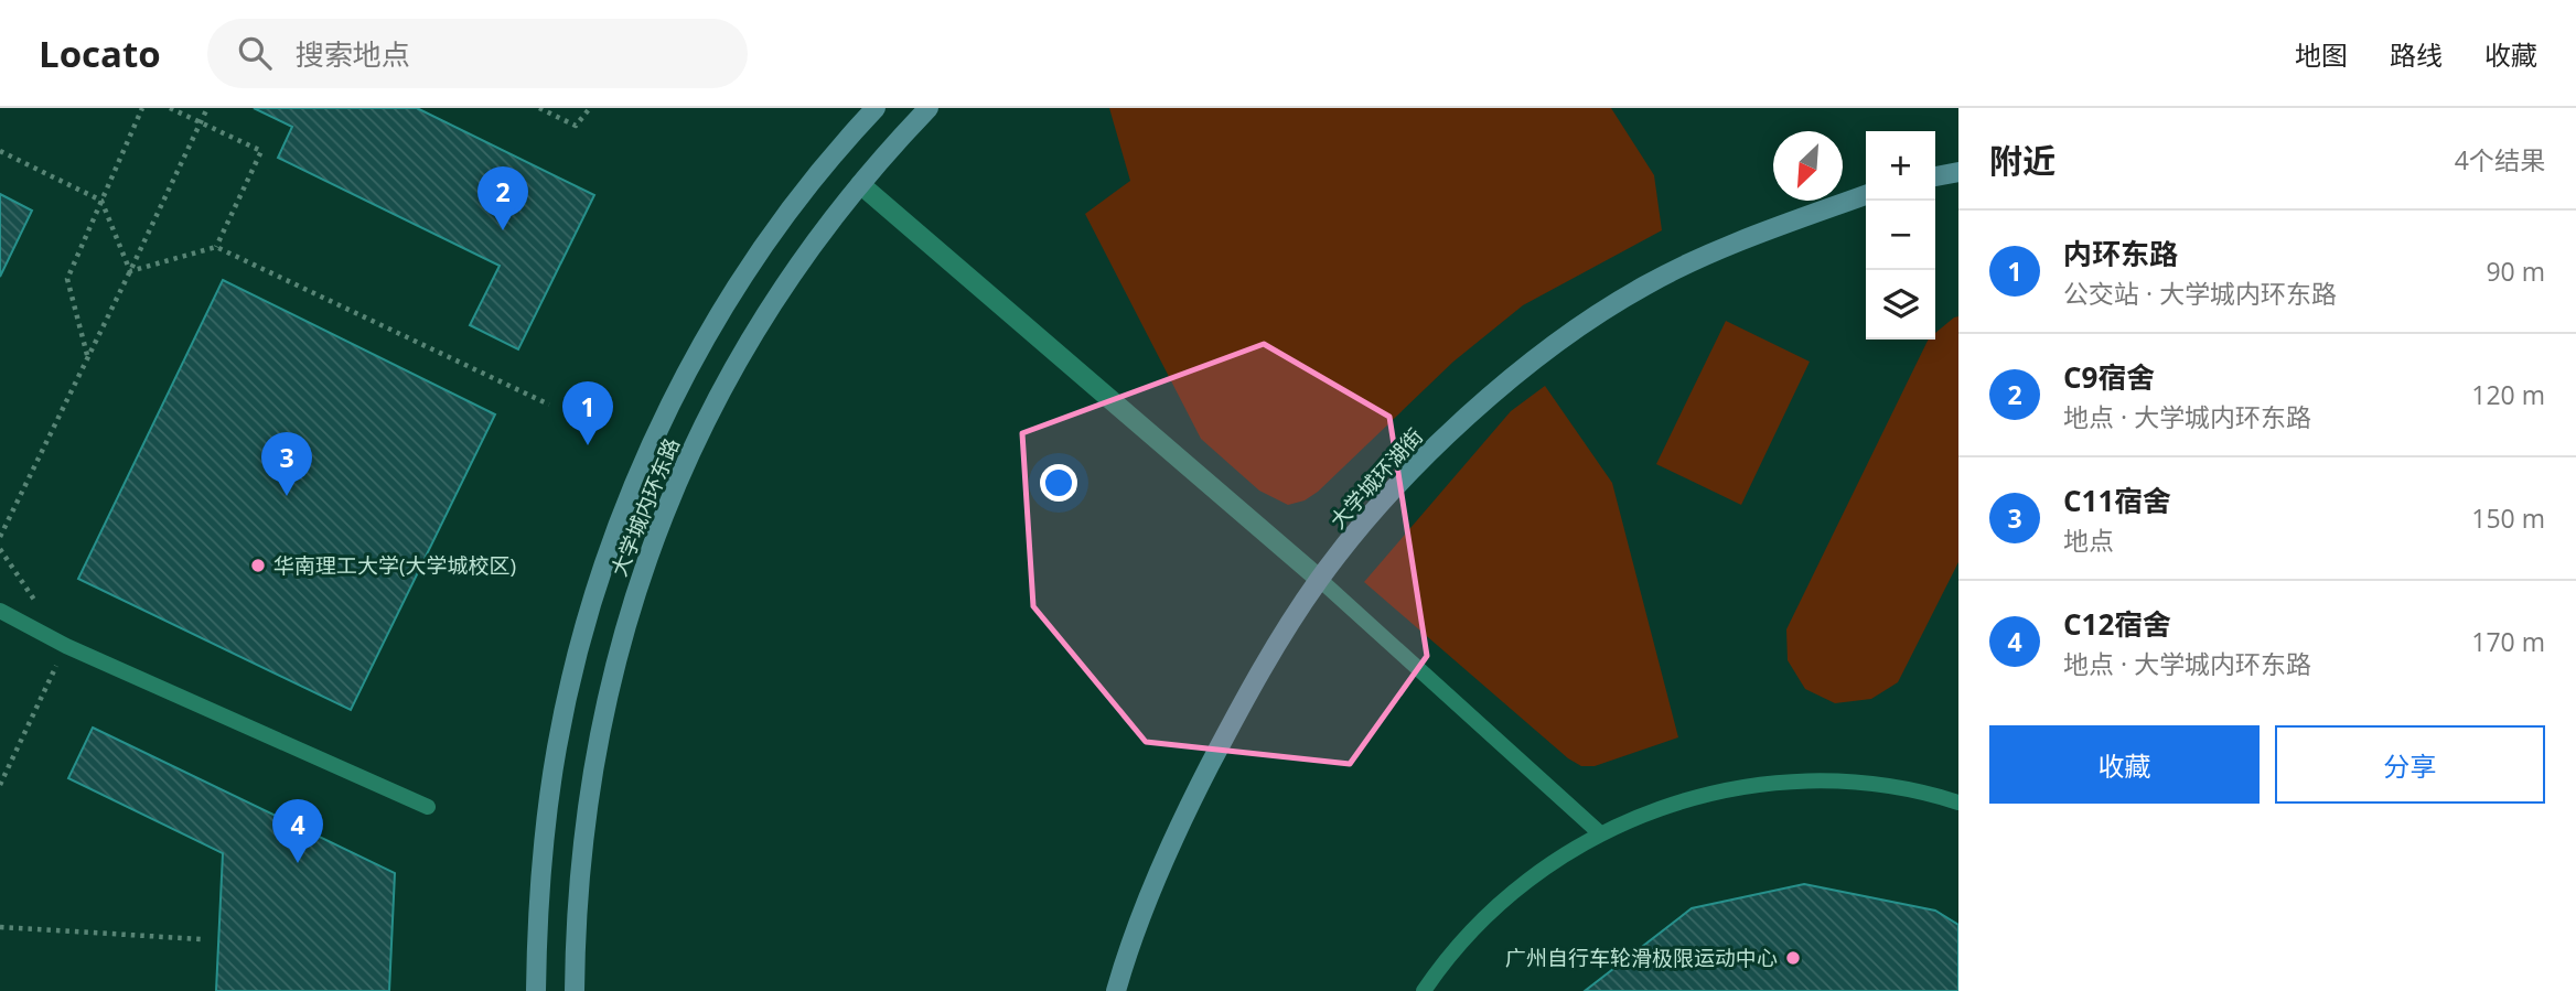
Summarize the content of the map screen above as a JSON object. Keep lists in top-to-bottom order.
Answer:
{
  "streets": {
    "main road": ["大学城环湖街", "大学城内环东路"]
  },
  "places": ["华南理工大学(大学城校区)", "广州自行车轮滑极限运动中心"],
  "north": "bottom left",
  "page": {
    "header": "Locato",
    "search": "搜索地点",
    "nav": ["地图", "路线", "收藏"],
    "heading": ["附近", "4个结果"],
    "map_buttons": ["+", "−"],
    "pins": [
      "2",
      "1",
      "3",
      "4"
    ],
    "list": [
      {
        "mark": "1",
        "name": "内环东路",
        "note": "公交站 · 大学城内环东路",
        "value": "90 m"
      },
      {
        "mark": "2",
        "name": "C9宿舍",
        "note": "地点 · 大学城内环东路",
        "value": "120 m"
      },
      {
        "mark": "3",
        "name": "C11宿舍",
        "note": "地点",
        "value": "150 m"
      },
      {
        "mark": "4",
        "name": "C12宿舍",
        "note": "地点 · 大学城内环东路",
        "value": "170 m"
      }
    ],
    "buttons": ["收藏", "分享"]
  }
}
